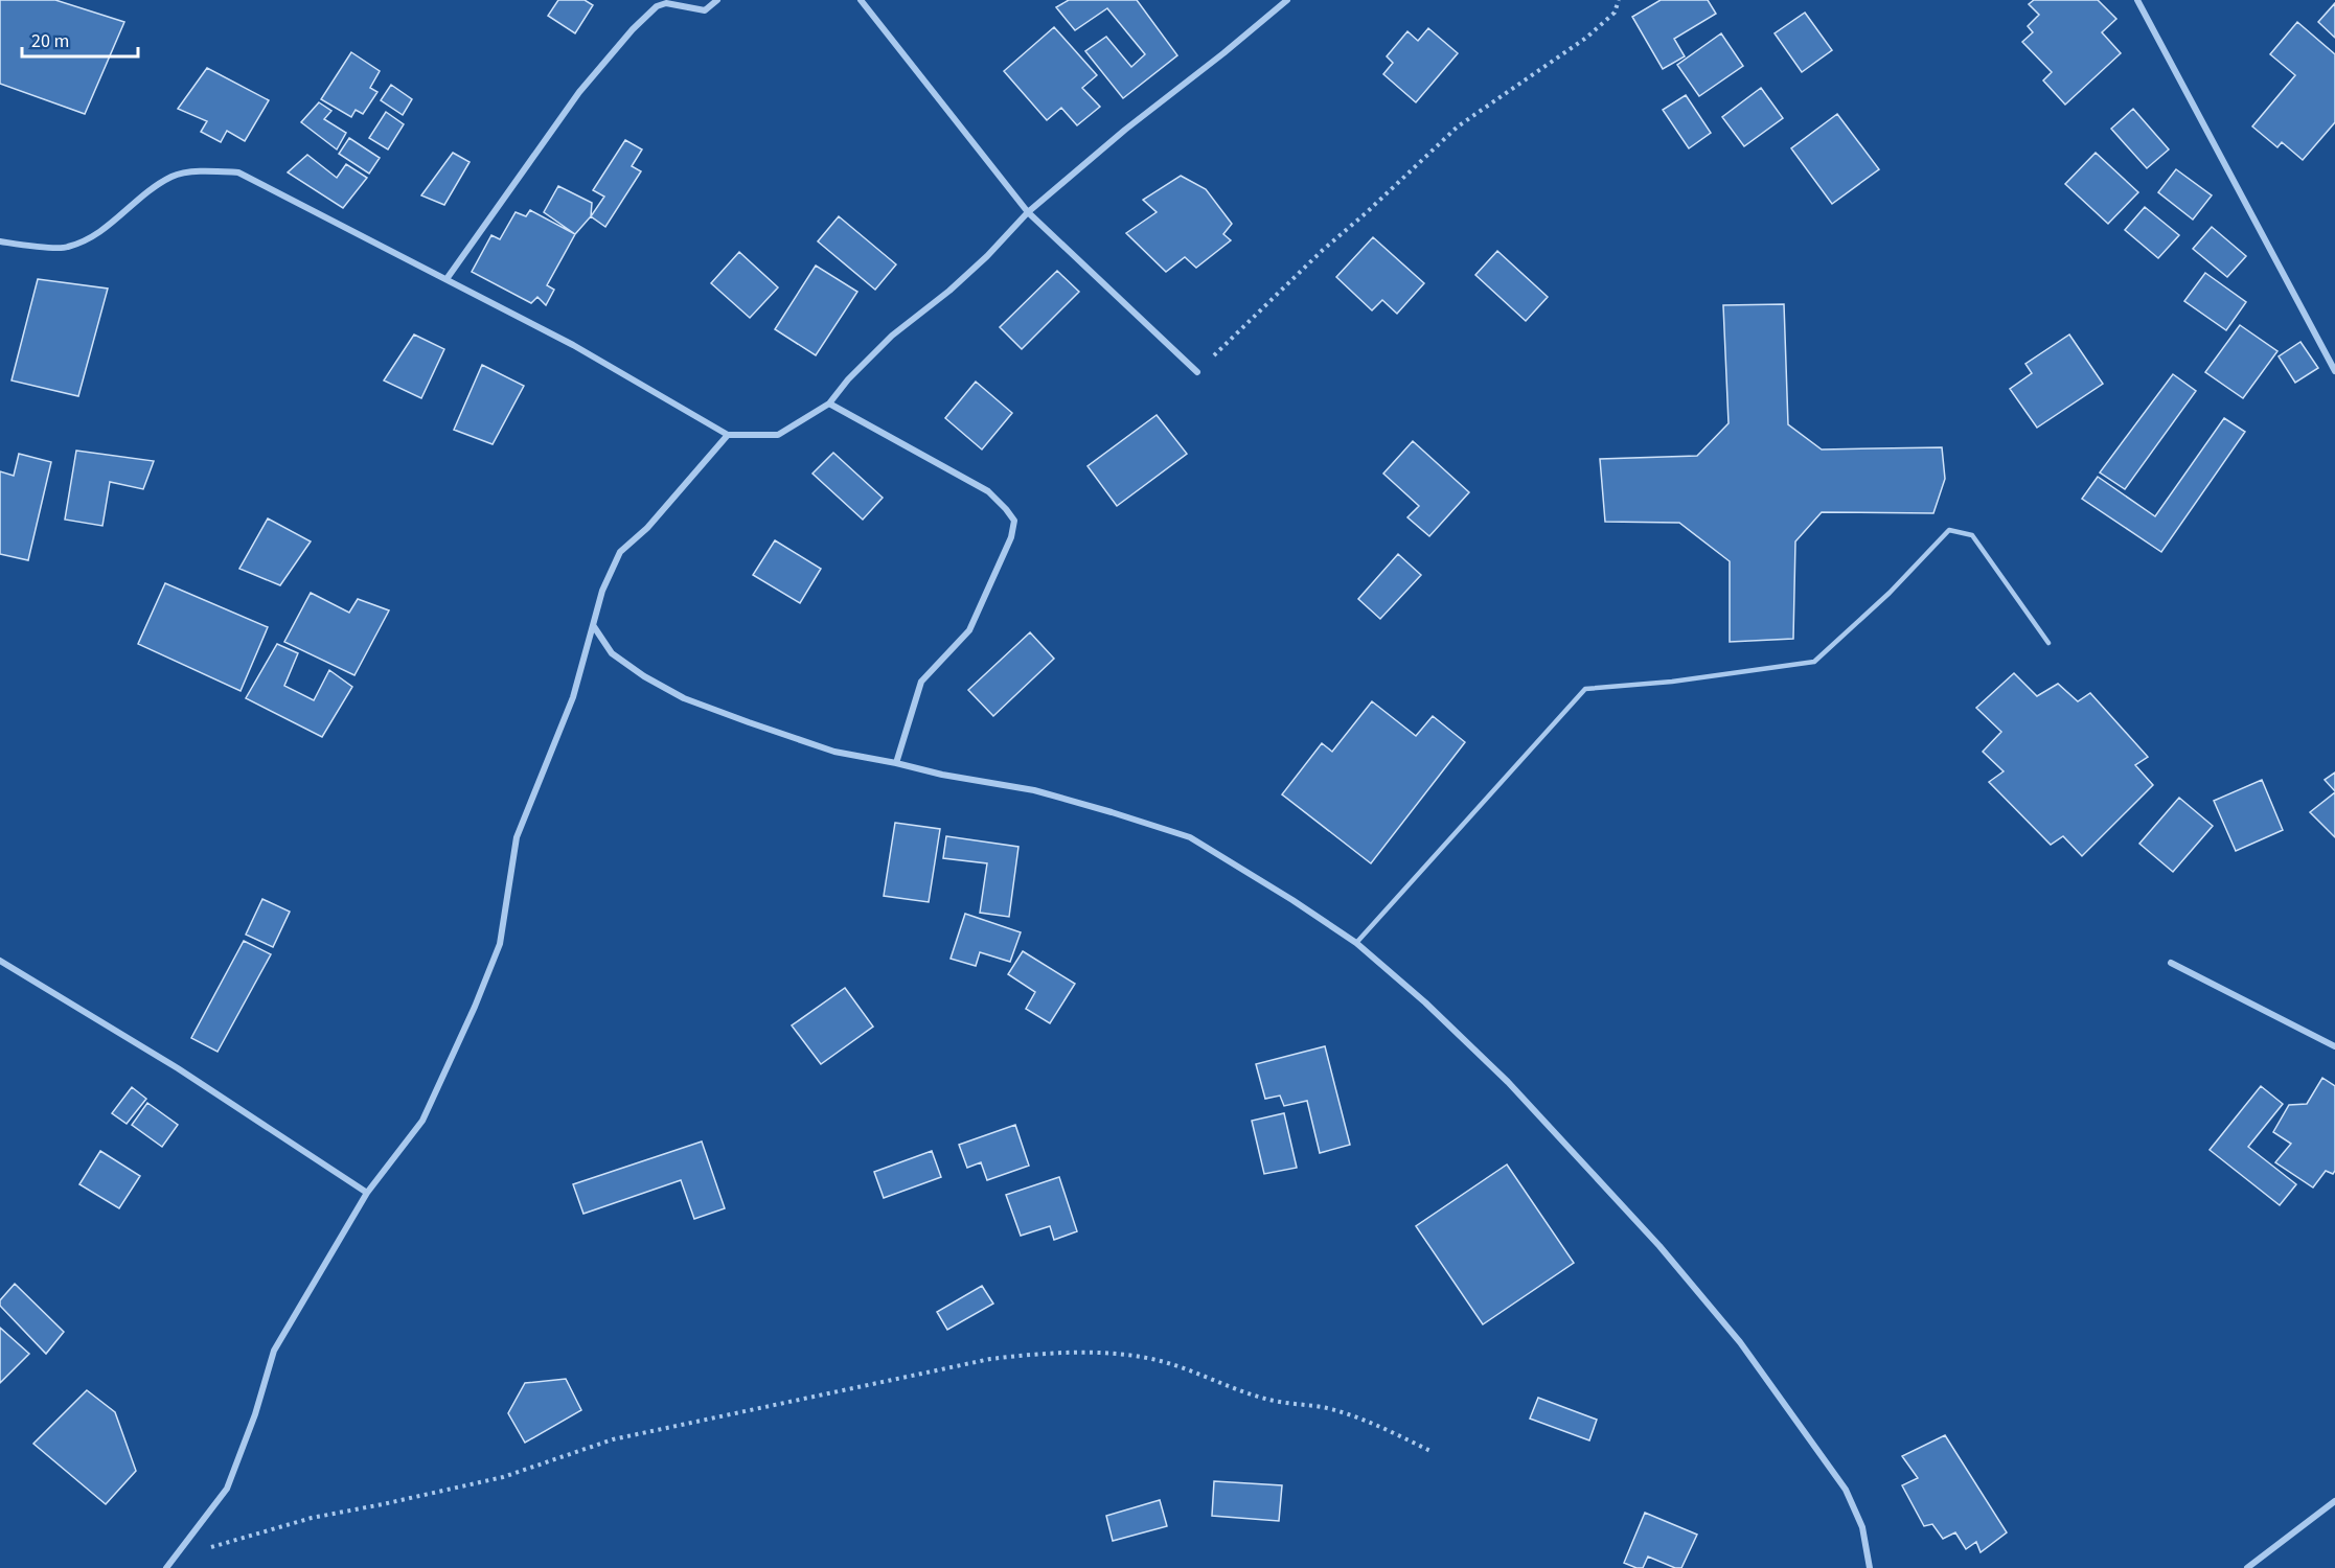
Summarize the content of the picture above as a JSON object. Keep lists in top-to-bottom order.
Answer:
{
  "scale_bar": "20 m"
}
